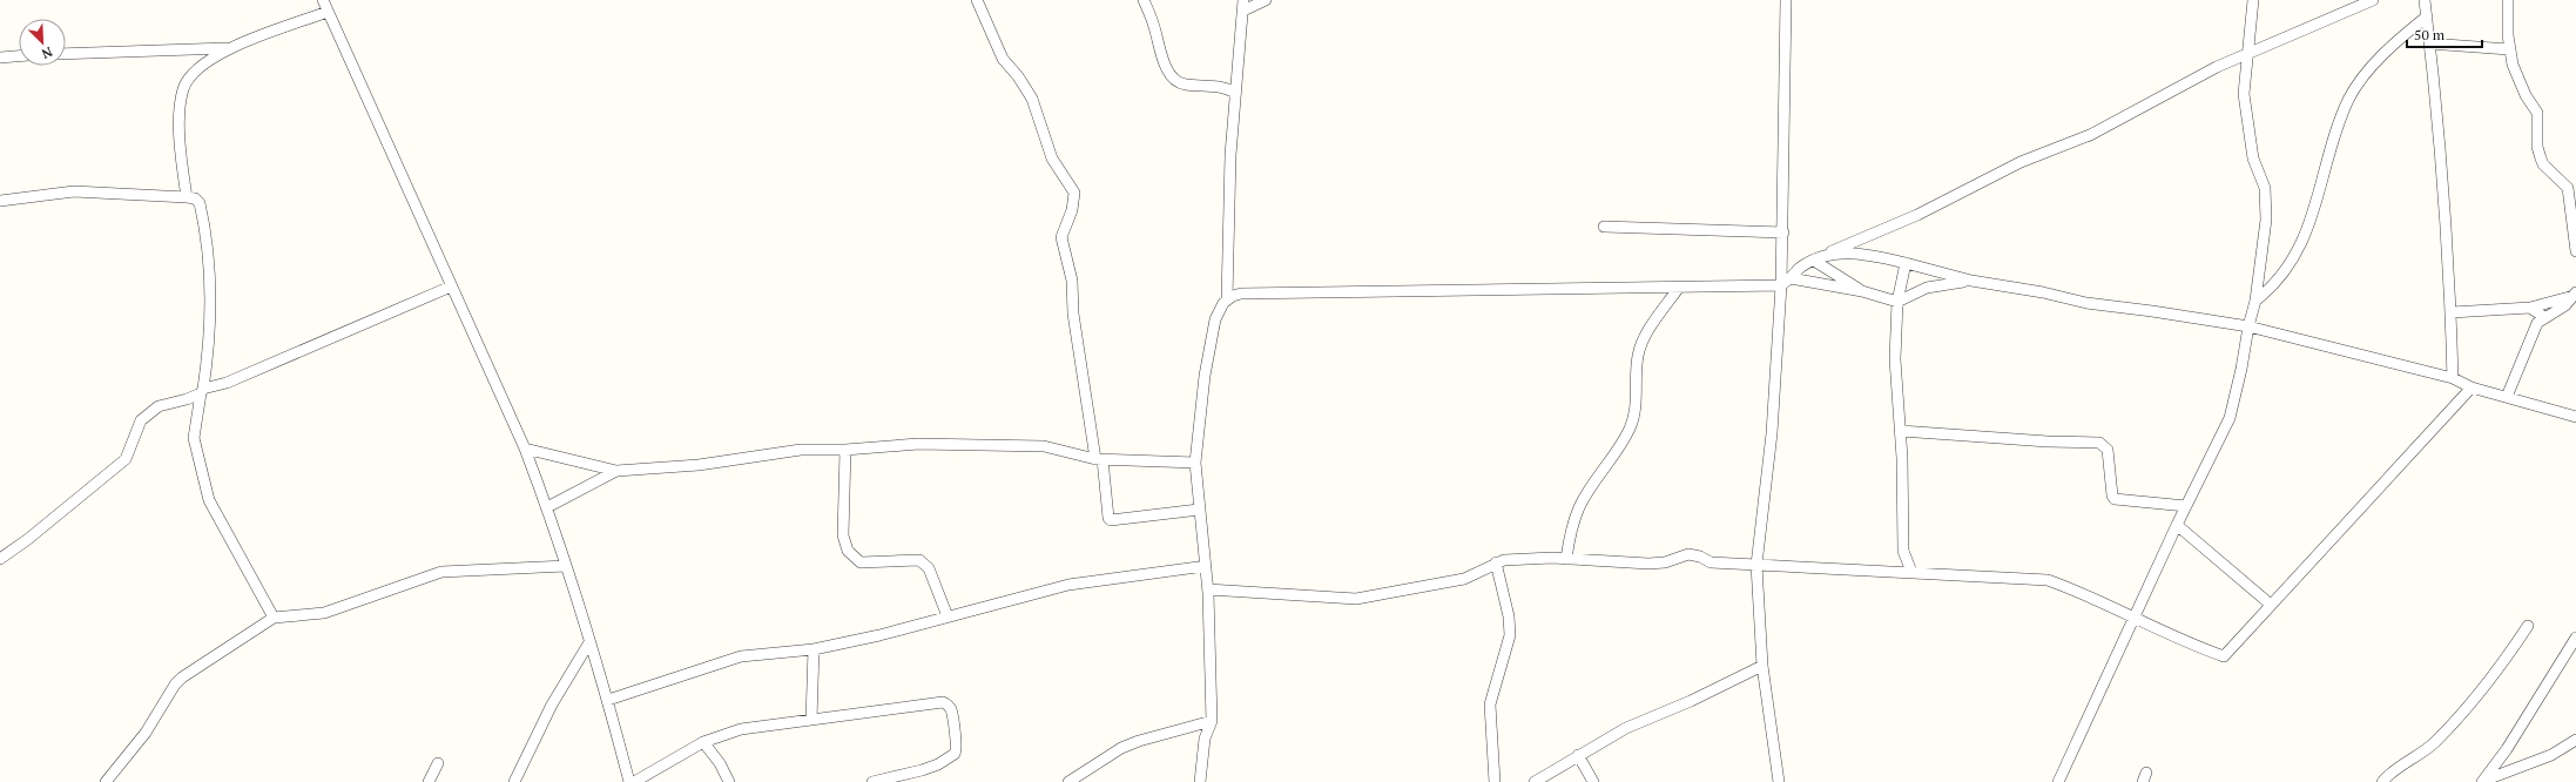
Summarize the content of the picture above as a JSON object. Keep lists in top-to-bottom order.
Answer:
{
  "scale_bar": "50 m",
  "north": "bottom right"
}
